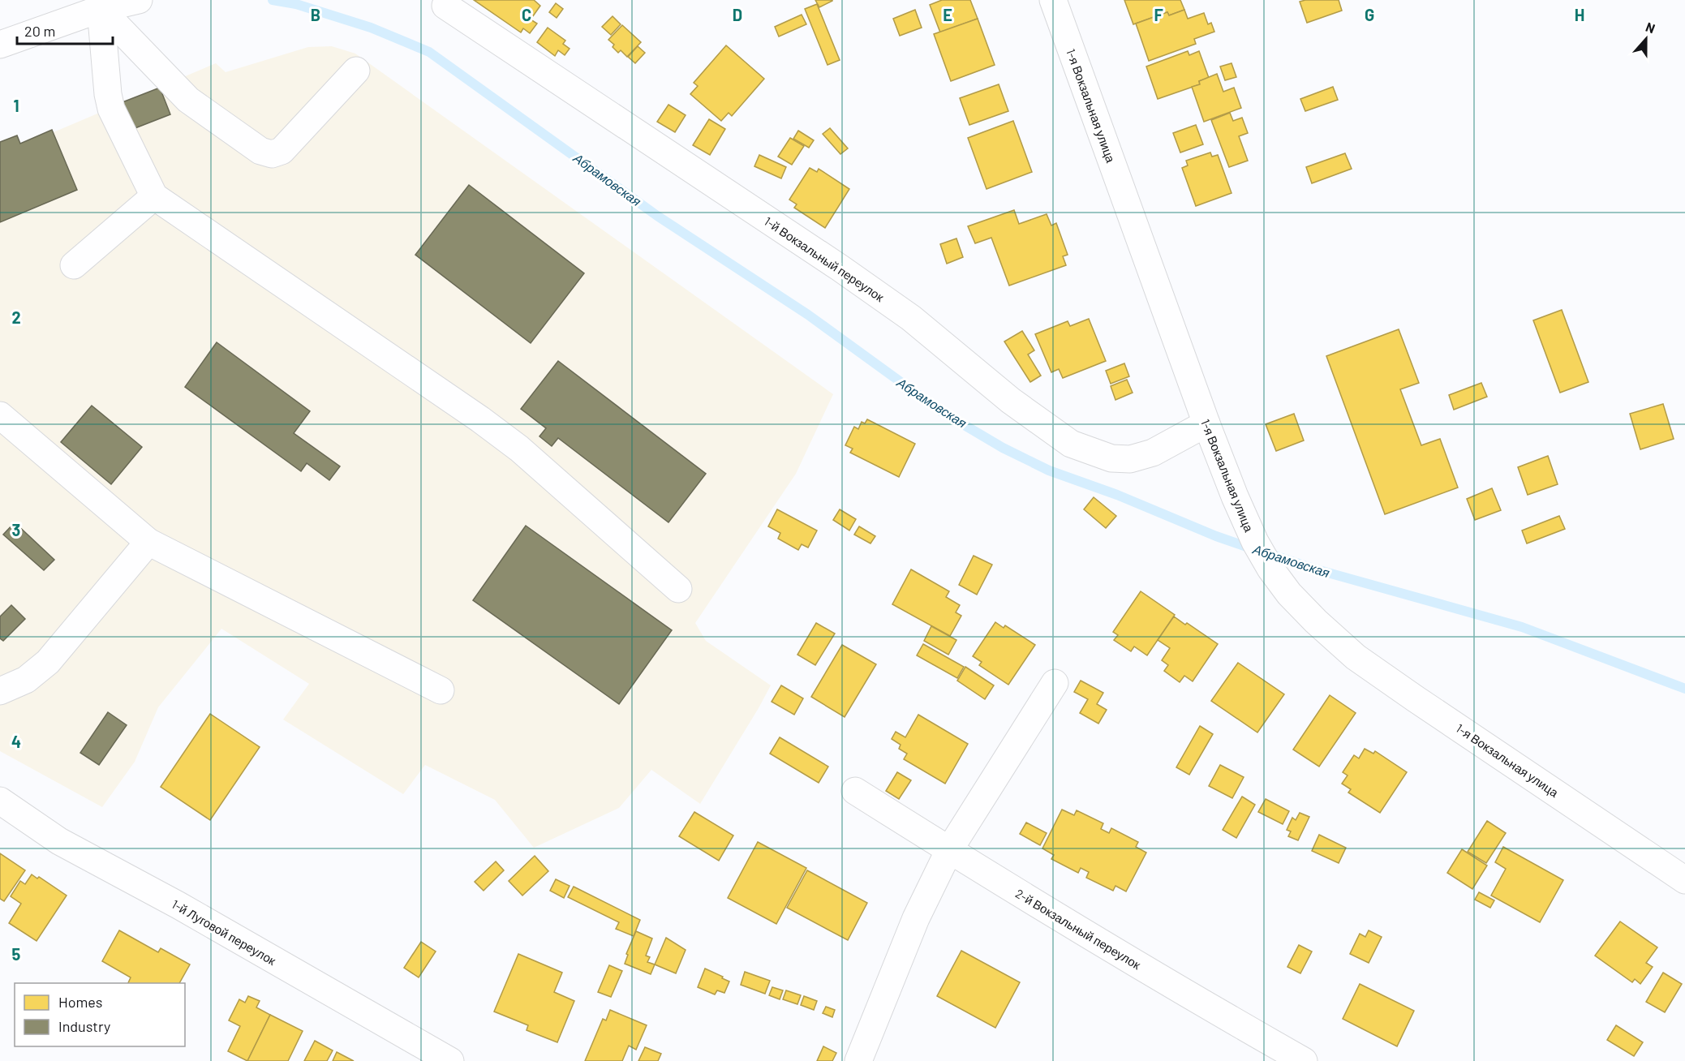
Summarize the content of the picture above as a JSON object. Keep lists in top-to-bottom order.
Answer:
{
  "streets": {
    "street": [
      "1-я Вокзальная улица",
      "1-й Вокзальный переулок",
      "2-й Вокзальный переулок",
      "1-й Луговой переулок"
    ]
  },
  "crossings": [
    ["1-я Вокзальная улица", "1-й Вокзальный переулок"]
  ],
  "water": ["Абрамовская"],
  "legend": ["Homes", "Industry"],
  "scale_bar": "20 m",
  "north": "top",
  "grid": {
    "columns": [
      "B",
      "C",
      "D",
      "E",
      "F",
      "G",
      "H"
    ],
    "rows": [
      "1",
      "2",
      "3",
      "4",
      "5"
    ]
  }
}
